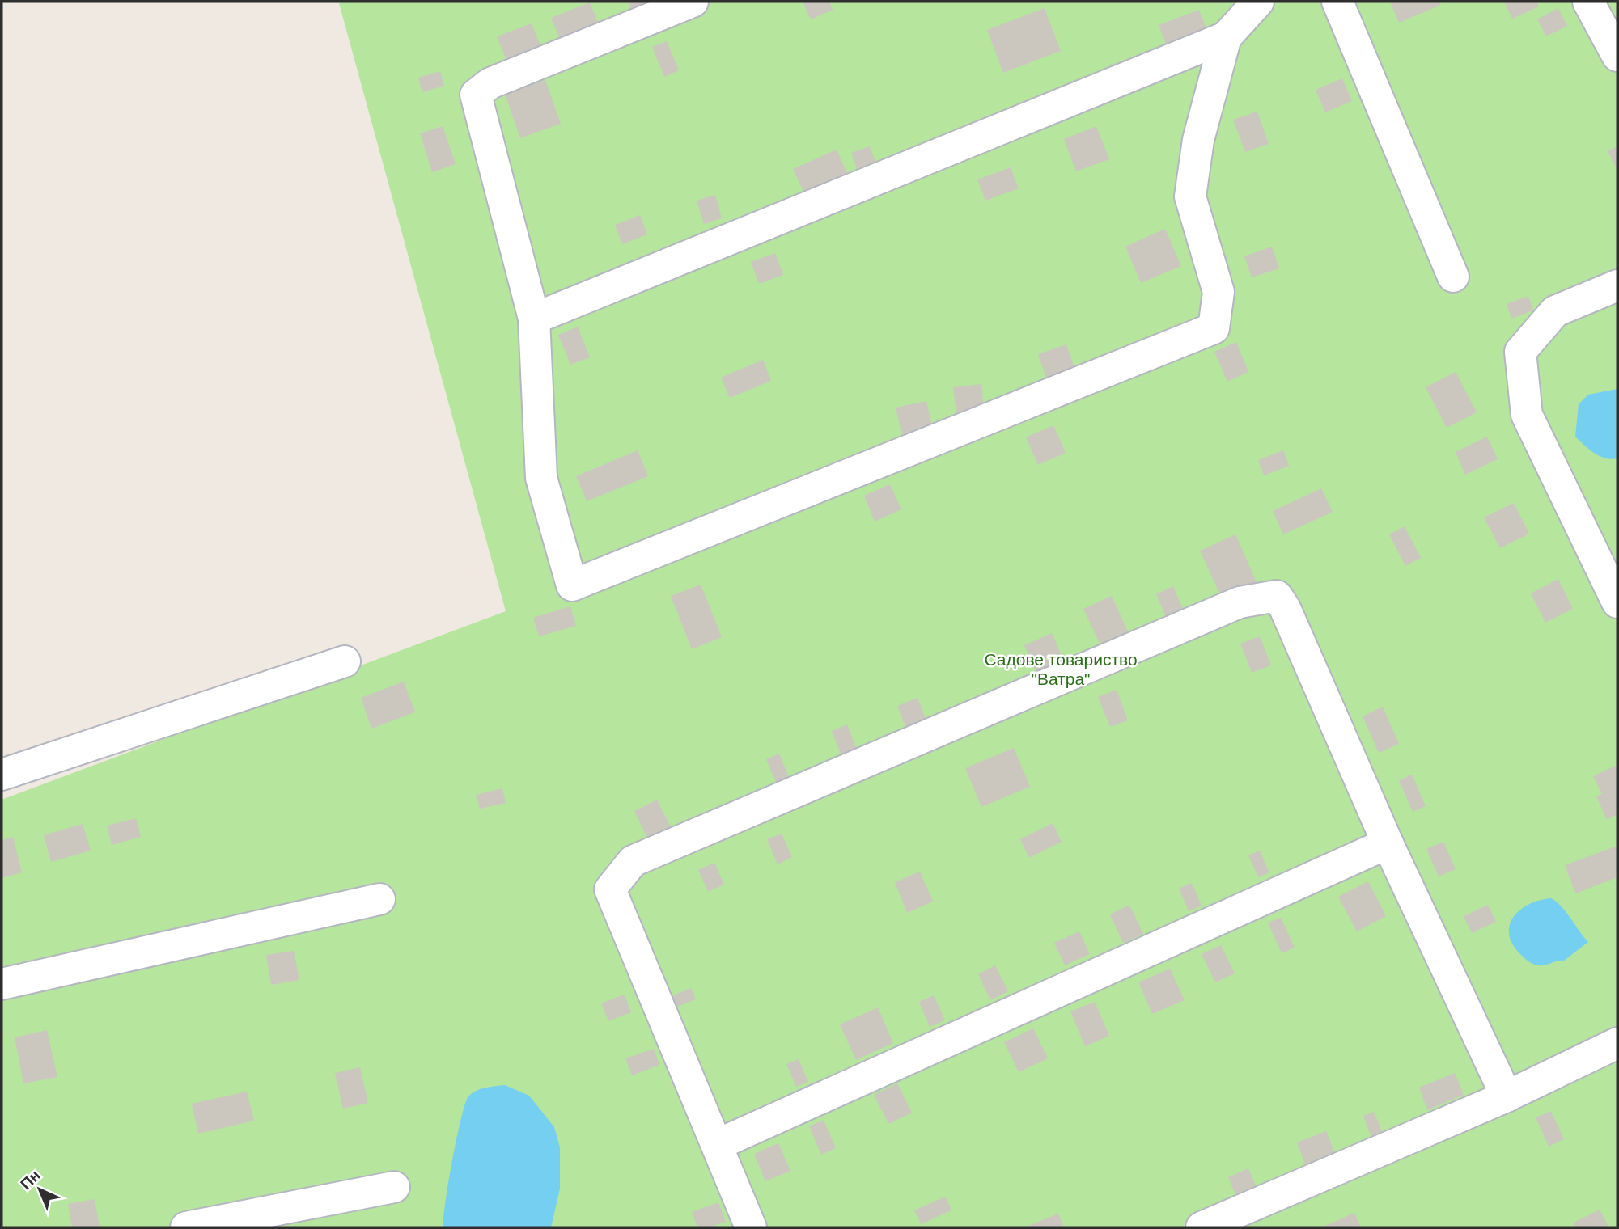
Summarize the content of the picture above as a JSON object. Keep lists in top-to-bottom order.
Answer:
{
  "parks": ["Садове товариство \"Ватра\""],
  "north": "top left"
}
